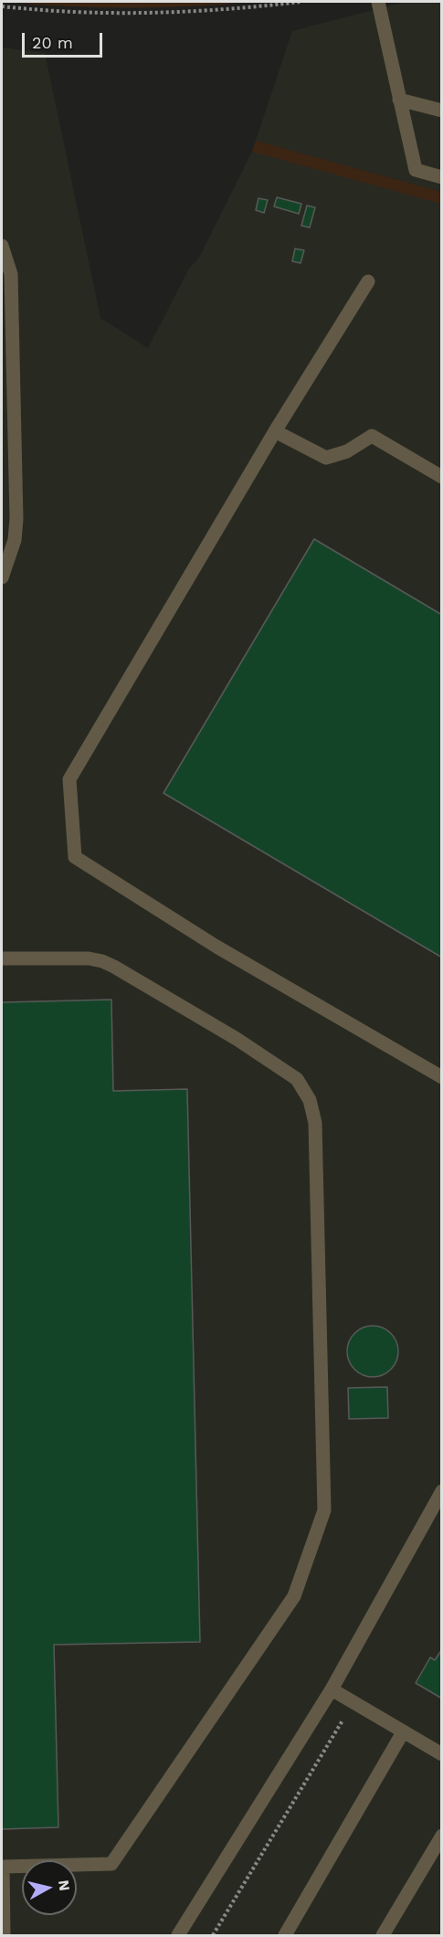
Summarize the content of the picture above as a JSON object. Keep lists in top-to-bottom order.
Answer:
{
  "scale_bar": "20 m",
  "north": "right"
}
